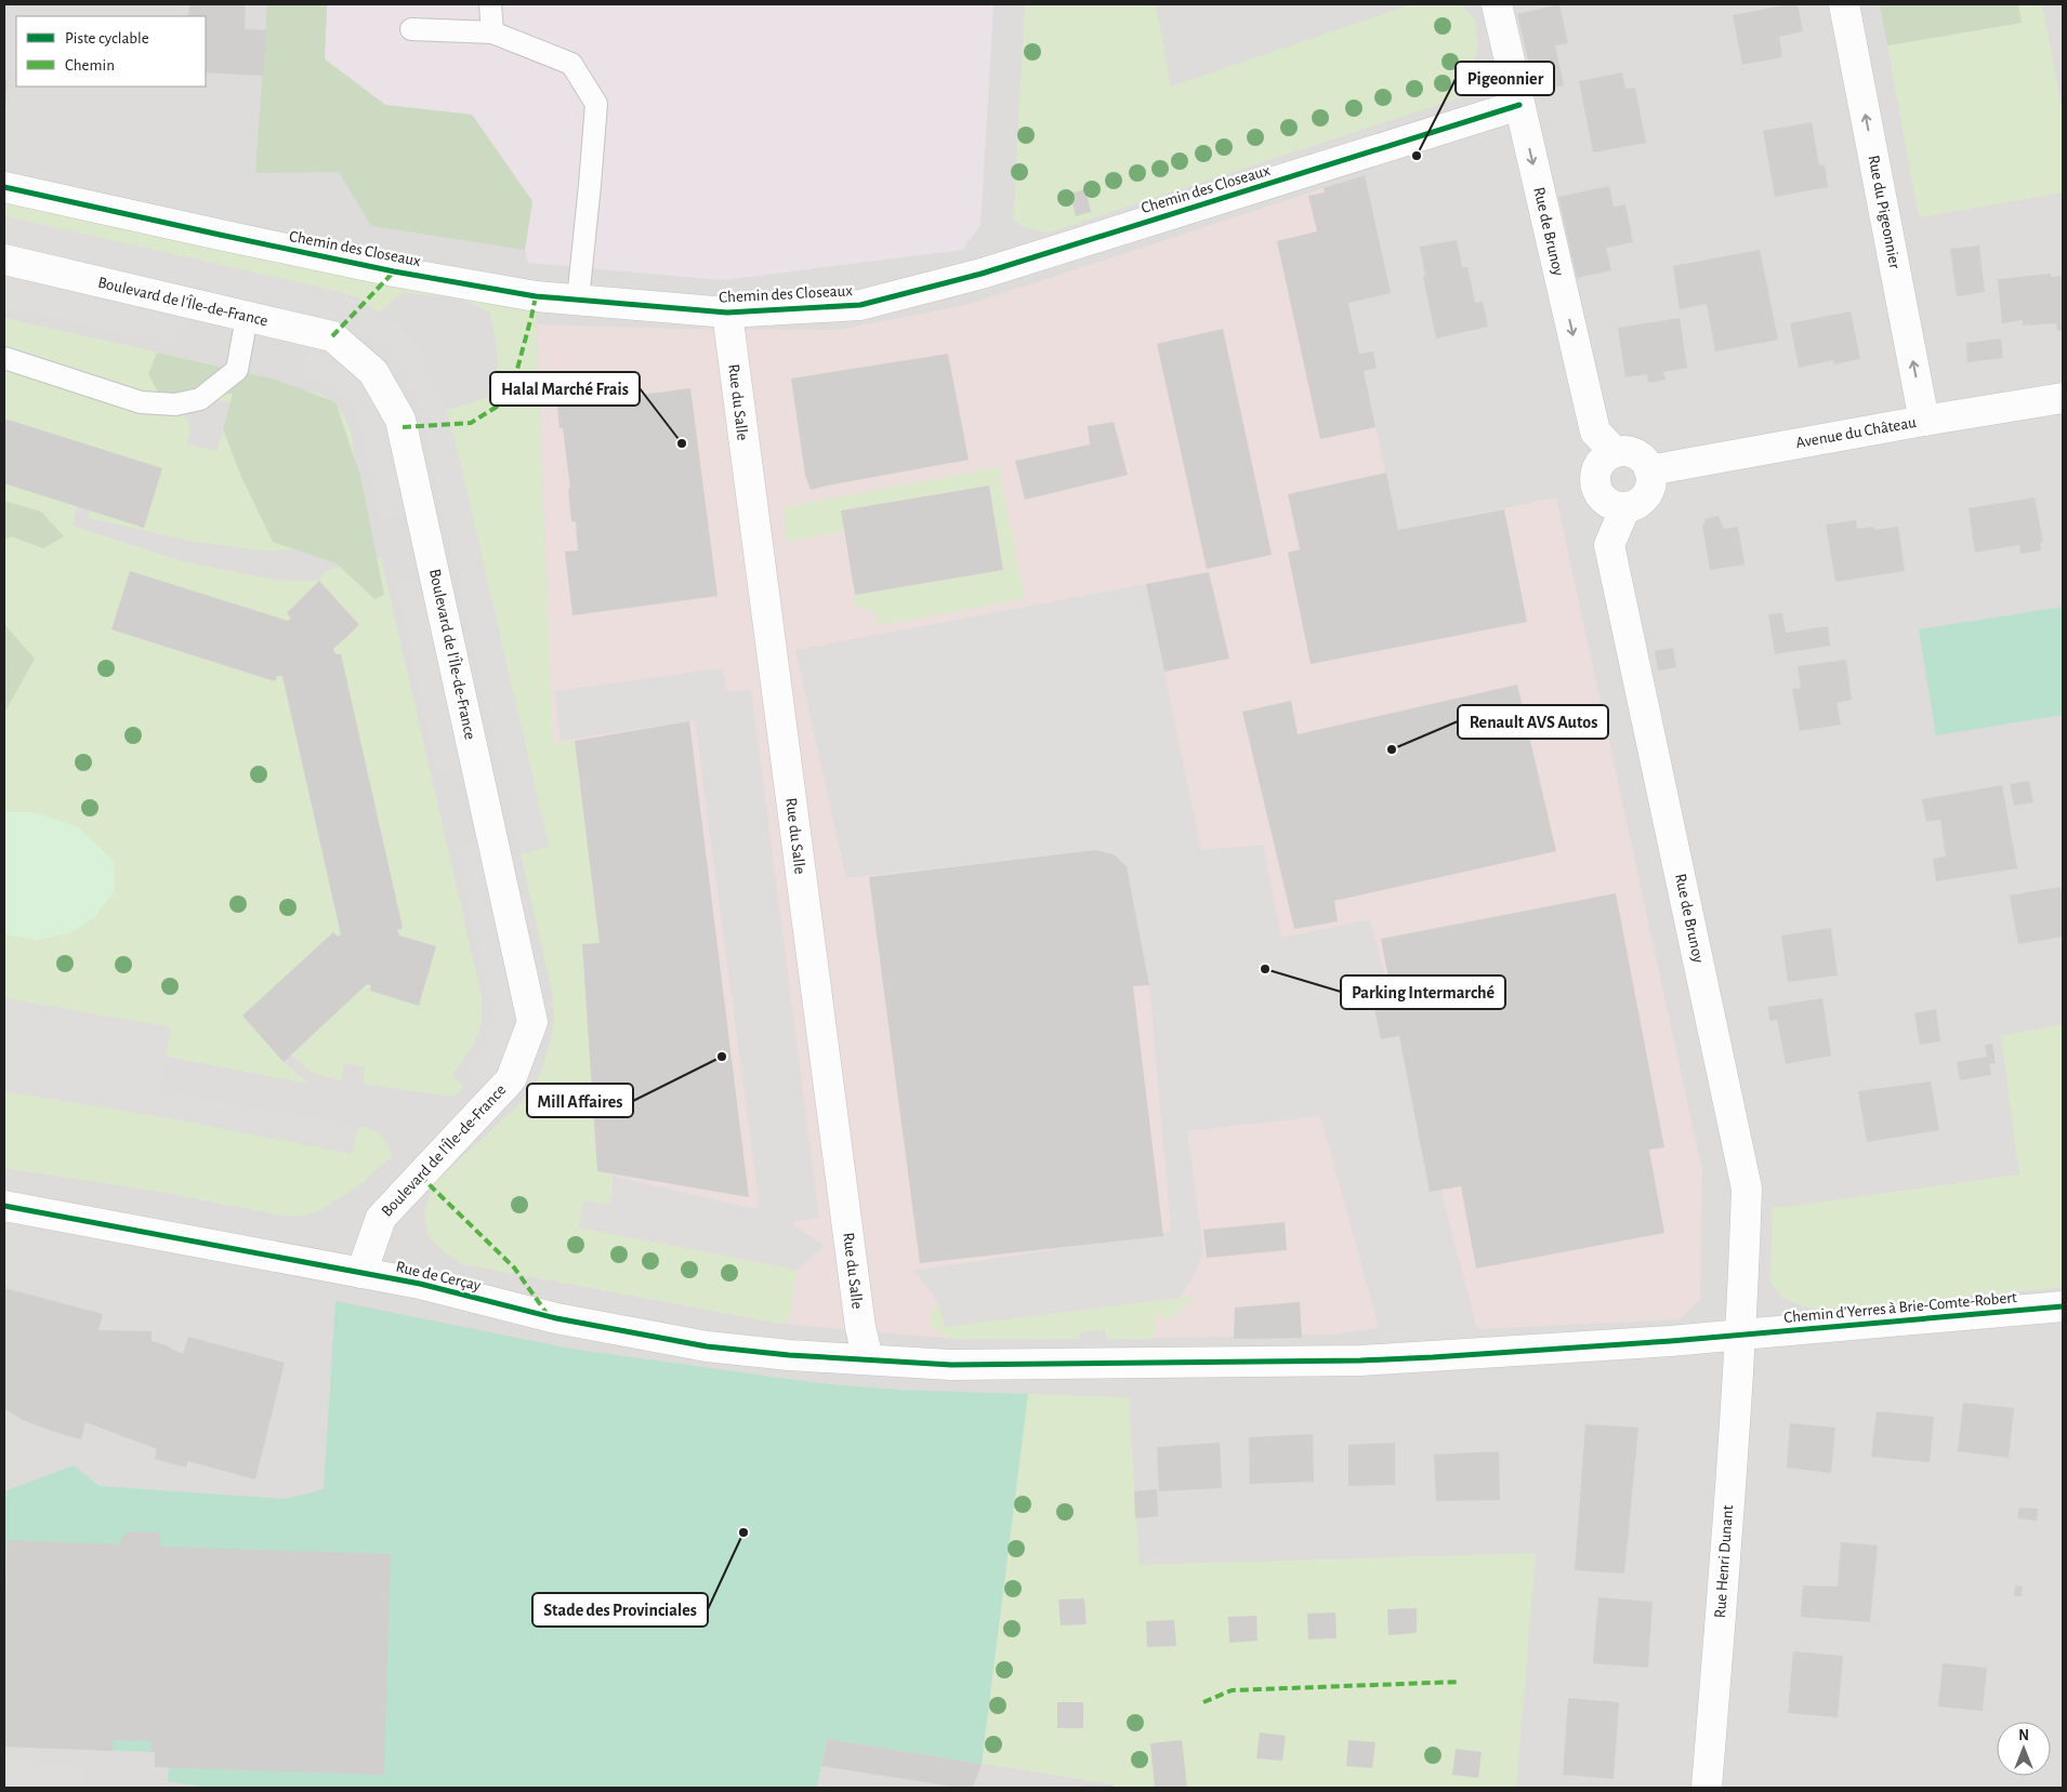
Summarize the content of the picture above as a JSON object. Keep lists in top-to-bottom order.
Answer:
{
  "streets": {
    "street": [
      "Chemin des Closeaux",
      "Rue du Pigeonnier",
      "Rue de Brunoy",
      "Boulevard de l'Île-de-France",
      "Rue du Salle",
      "Avenue du Château",
      "Rue de Cerçay",
      "Chemin d'Yerres à Brie-Comte-Robert",
      "Rue Henri Dunant"
    ]
  },
  "crossings": [
    ["Chemin des Closeaux", "Rue de Brunoy"],
    ["Chemin des Closeaux", "Rue du Salle"],
    ["Rue du Pigeonnier", "Avenue du Château"],
    ["Rue de Brunoy", "Avenue du Château"],
    ["Rue de Brunoy", "Rue de Cerçay"],
    ["Rue de Brunoy", "Chemin d'Yerres à Brie-Comte-Robert"],
    ["Rue de Brunoy", "Rue Henri Dunant"],
    ["Boulevard de l'Île-de-France", "Rue de Cerçay"],
    ["Rue du Salle", "Rue de Cerçay"],
    ["Rue de Cerçay", "Chemin d'Yerres à Brie-Comte-Robert"],
    ["Rue de Cerçay", "Rue Henri Dunant"],
    ["Chemin d'Yerres à Brie-Comte-Robert", "Rue Henri Dunant"]
  ],
  "one_way": ["Rue du Pigeonnier"],
  "places": [
    "Pigeonnier",
    "Halal Marché Frais",
    "Renault AVS Autos",
    "Parking Intermarché",
    "Mill Affaires",
    "Stade des Provinciales"
  ],
  "legend": ["Piste cyclable", "Chemin"],
  "north": "top"
}
